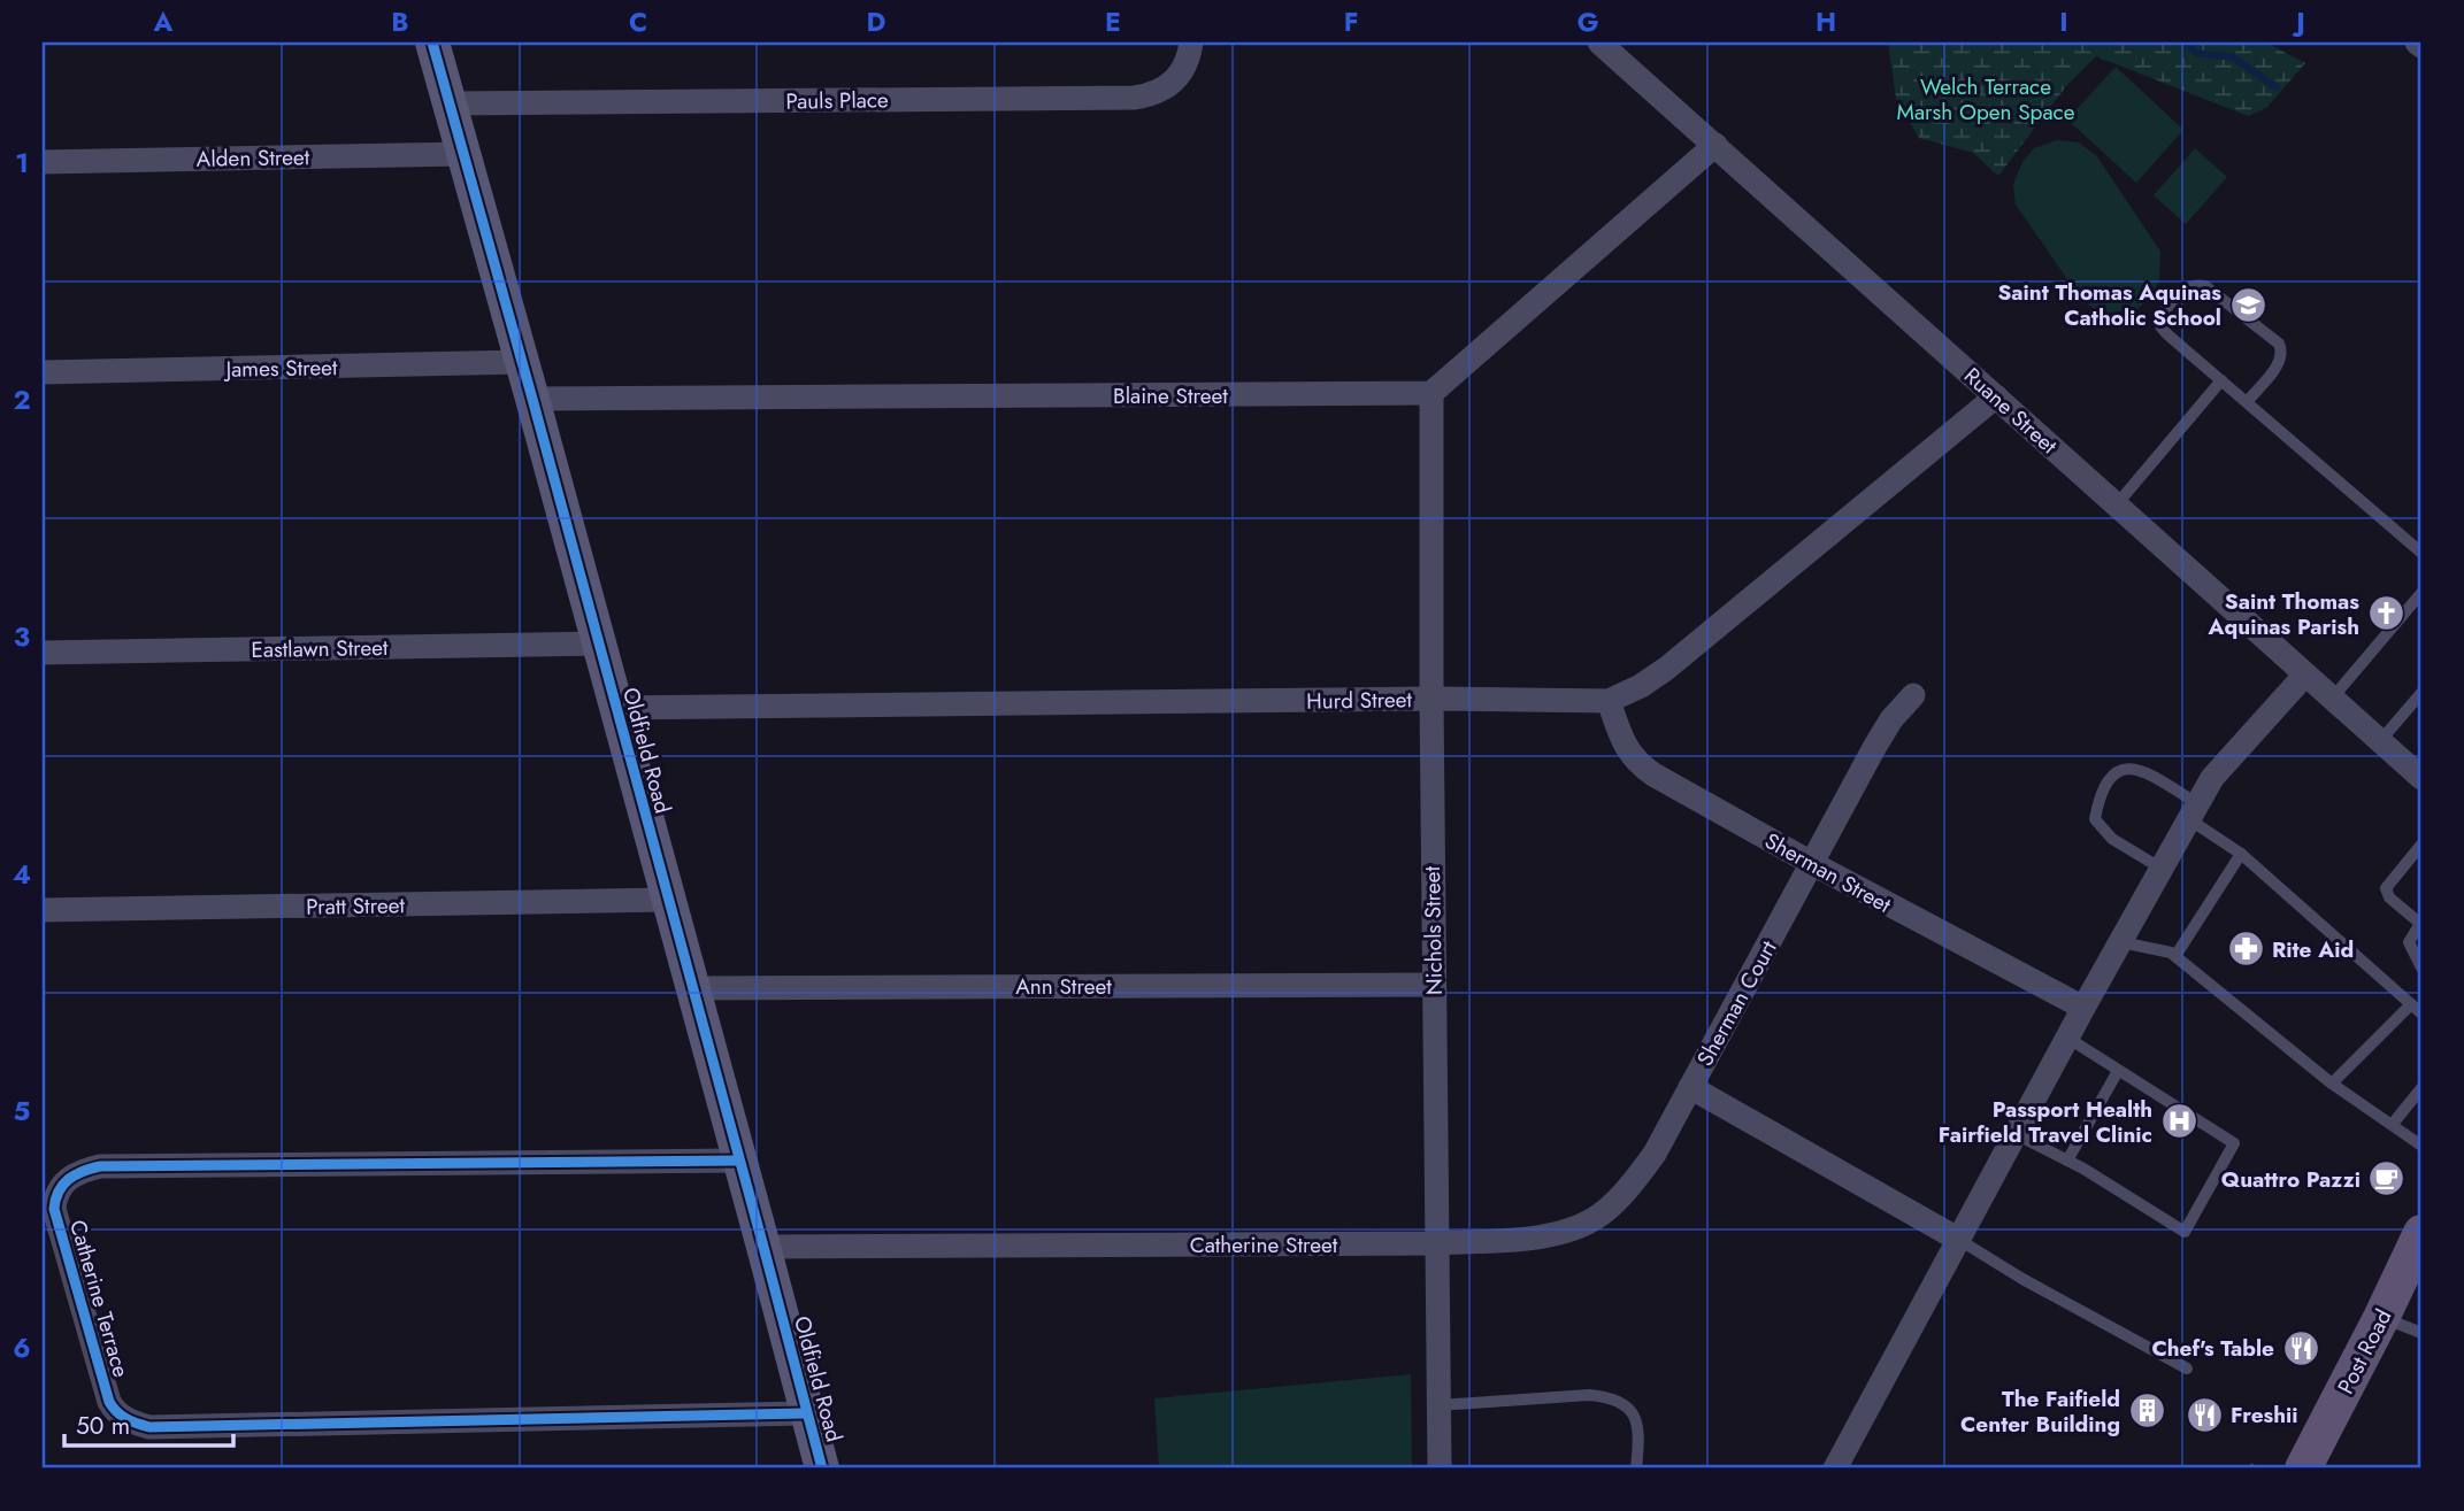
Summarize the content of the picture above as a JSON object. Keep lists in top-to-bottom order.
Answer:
{
  "streets": {
    "main road": ["Post Road"],
    "street": [
      "Pauls Place",
      "Alden Street",
      "James Street",
      "Blaine Street",
      "Ruane Street",
      "Eastlawn Street",
      "Hurd Street",
      "Oldfield Road",
      "Sherman Street",
      "Pratt Street",
      "Nichols Street",
      "Ann Street",
      "Sherman Court",
      "Catherine Street",
      "Catherine Terrace"
    ]
  },
  "crossings": [
    ["Pauls Place", "Oldfield Road"],
    ["Alden Street", "Oldfield Road"],
    ["James Street", "Oldfield Road"],
    ["Blaine Street", "Oldfield Road"],
    ["Blaine Street", "Nichols Street"],
    ["Ruane Street", "Hurd Street"],
    ["Eastlawn Street", "Oldfield Road"],
    ["Hurd Street", "Oldfield Road"],
    ["Hurd Street", "Sherman Street"],
    ["Hurd Street", "Nichols Street"],
    ["Oldfield Road", "Pratt Street"],
    ["Oldfield Road", "Ann Street"],
    ["Oldfield Road", "Catherine Street"],
    ["Oldfield Road", "Catherine Terrace"],
    ["Sherman Street", "Sherman Court"],
    ["Nichols Street", "Ann Street"],
    ["Nichols Street", "Catherine Street"],
    ["Sherman Court", "Catherine Street"]
  ],
  "parks": ["Welch Terrace Marsh Open Space"],
  "places": {
    "school or university": ["Saint Thomas Aquinas Catholic School"],
    "church": ["Saint Thomas Aquinas Parish"],
    "pharmacy": ["Rite Aid"],
    "hospital": ["Passport Health Fairfield Travel Clinic"],
    "cafe": ["Quattro Pazzi"],
    "restaurant": ["Chef's Table", "Freshii"],
    "building": ["The Faifield Center Building"]
  },
  "scale_bar": "50 m",
  "grid": {
    "columns": [
      "A",
      "B",
      "C",
      "D",
      "E",
      "F",
      "G",
      "H",
      "I",
      "J"
    ],
    "rows": [
      "1",
      "2",
      "3",
      "4",
      "5",
      "6"
    ]
  }
}
